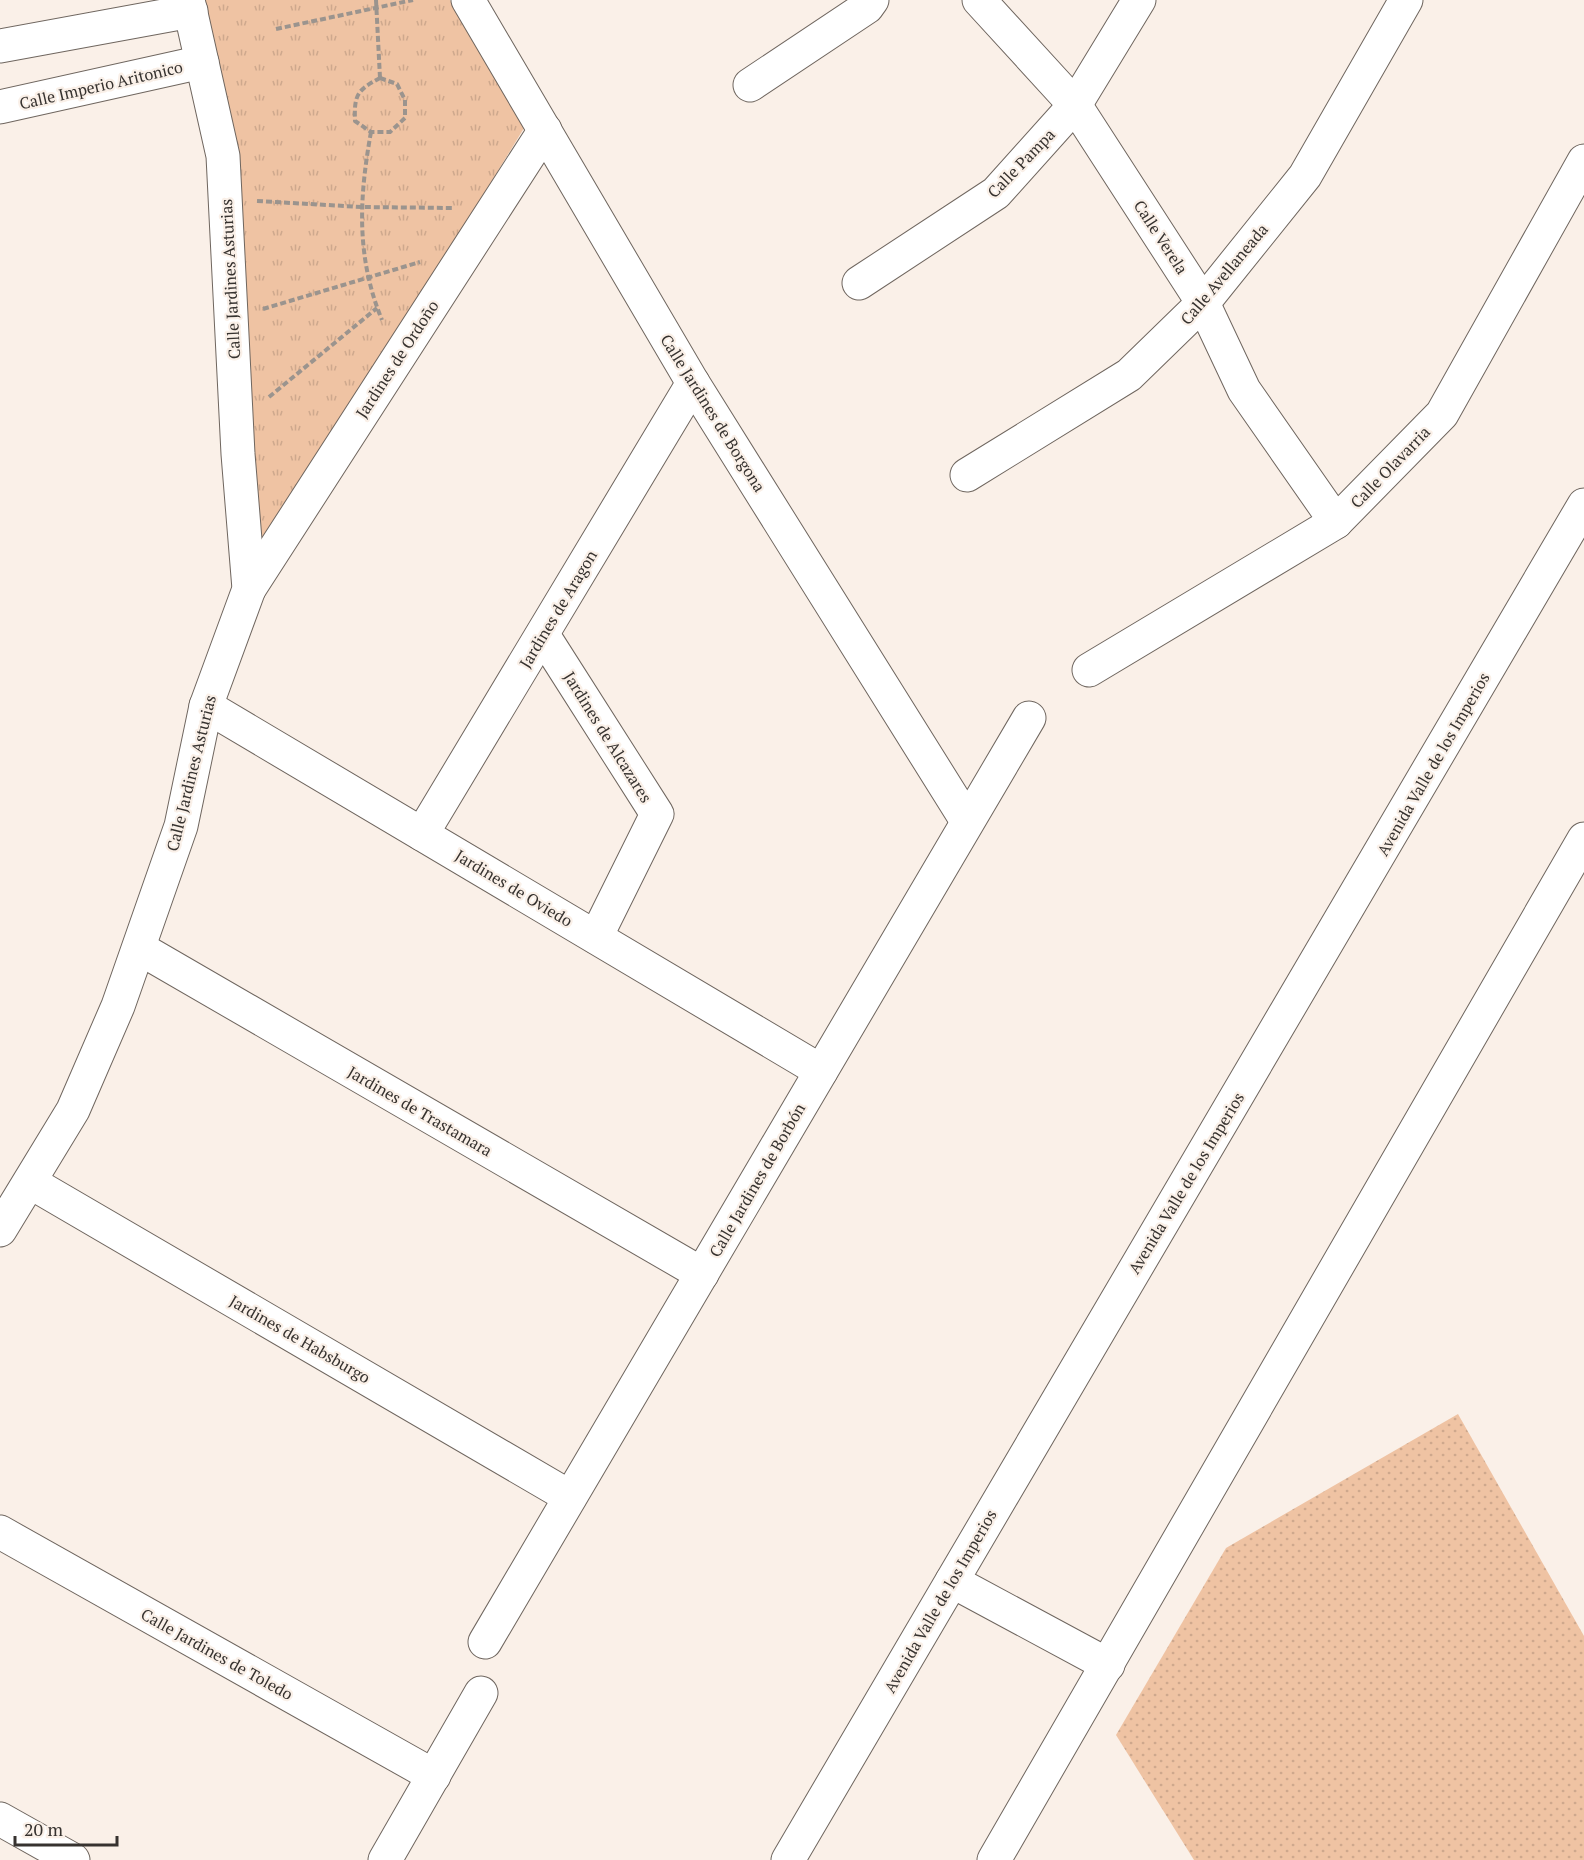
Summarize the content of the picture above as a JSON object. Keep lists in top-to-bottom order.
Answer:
{
  "streets": {
    "street": [
      "Calle Imperio Aritonico",
      "Calle Pampa",
      "Calle Verela",
      "Calle Avellaneada",
      "Calle Jardines Asturias",
      "Jardines de Ordoño",
      "Calle Jardines de Borgona",
      "Calle Olavarria",
      "Jardines de Aragon",
      "Jardines de Alcazares",
      "Avenida Valle de los Imperios",
      "Jardines de Oviedo",
      "Jardines de Trastamara",
      "Calle Jardines de Borbón",
      "Jardines de Habsburgo",
      "Calle Jardines de Toledo"
    ]
  },
  "crossings": [
    ["Calle Imperio Aritonico", "Calle Jardines Asturias"],
    ["Calle Pampa", "Calle Verela"],
    ["Calle Verela", "Calle Avellaneada"],
    ["Calle Verela", "Calle Olavarria"],
    ["Calle Jardines Asturias", "Jardines de Ordoño"],
    ["Calle Jardines Asturias", "Jardines de Oviedo"],
    ["Calle Jardines Asturias", "Jardines de Trastamara"],
    ["Calle Jardines Asturias", "Jardines de Habsburgo"],
    ["Jardines de Ordoño", "Calle Jardines de Borgona"],
    ["Calle Jardines de Borgona", "Jardines de Aragon"],
    ["Calle Jardines de Borgona", "Calle Jardines de Borbón"],
    ["Jardines de Aragon", "Jardines de Alcazares"],
    ["Jardines de Aragon", "Jardines de Oviedo"],
    ["Jardines de Alcazares", "Jardines de Oviedo"],
    ["Jardines de Oviedo", "Calle Jardines de Borbón"],
    ["Jardines de Trastamara", "Calle Jardines de Borbón"],
    ["Calle Jardines de Borbón", "Jardines de Habsburgo"]
  ],
  "scale_bar": "20 m"
}
